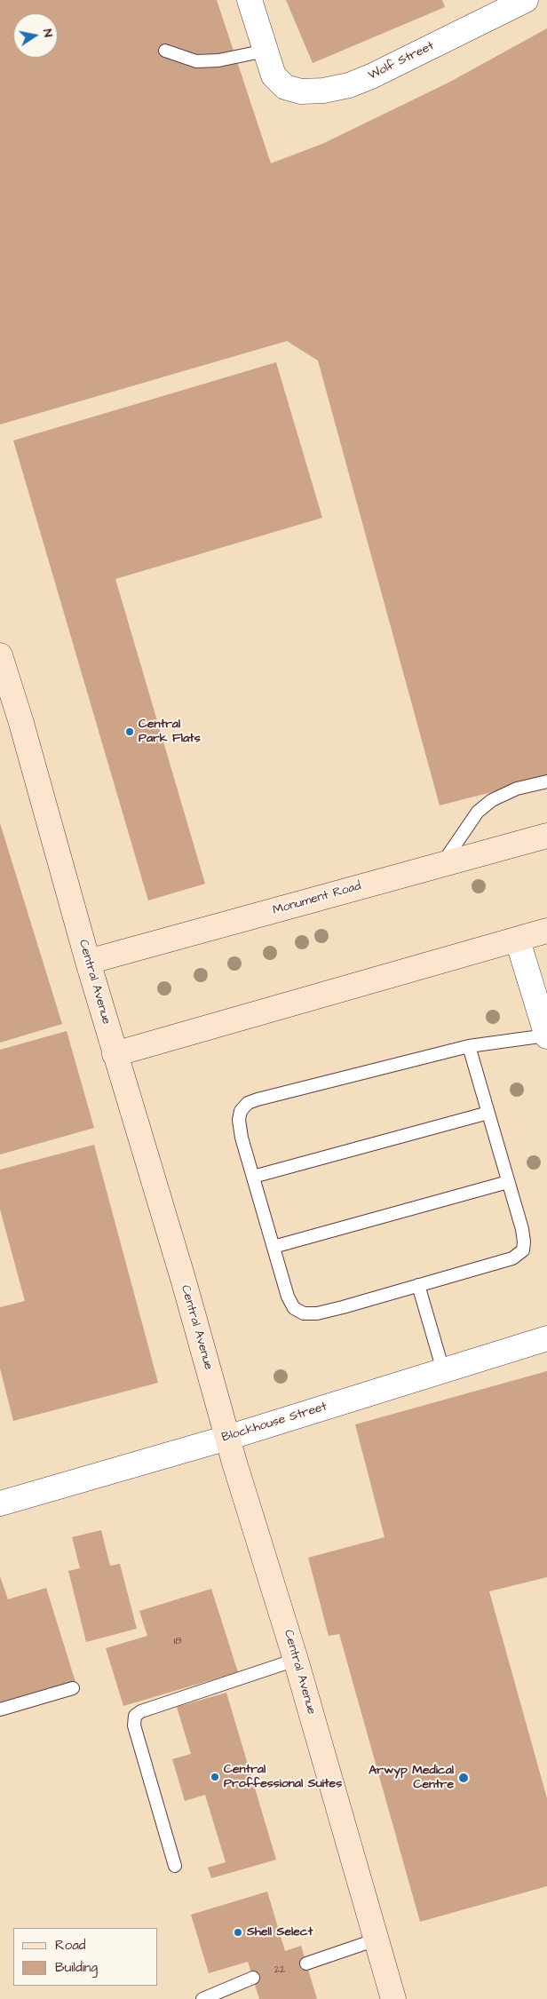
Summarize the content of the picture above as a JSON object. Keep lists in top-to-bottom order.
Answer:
{
  "streets": {
    "main road": ["Monument Road", "Central Avenue"],
    "street": ["Wolf Street", "Blockhouse Street"]
  },
  "crossings": [
    ["Monument Road", "Central Avenue"],
    ["Central Avenue", "Blockhouse Street"]
  ],
  "places": [
    "Central Park Flats",
    "Central Proffessional Suites",
    "Arwyp Medical Centre",
    "Shell Select"
  ],
  "house_numbers": ["18", "22"],
  "legend": ["Road", "Building"],
  "north": "right"
}
